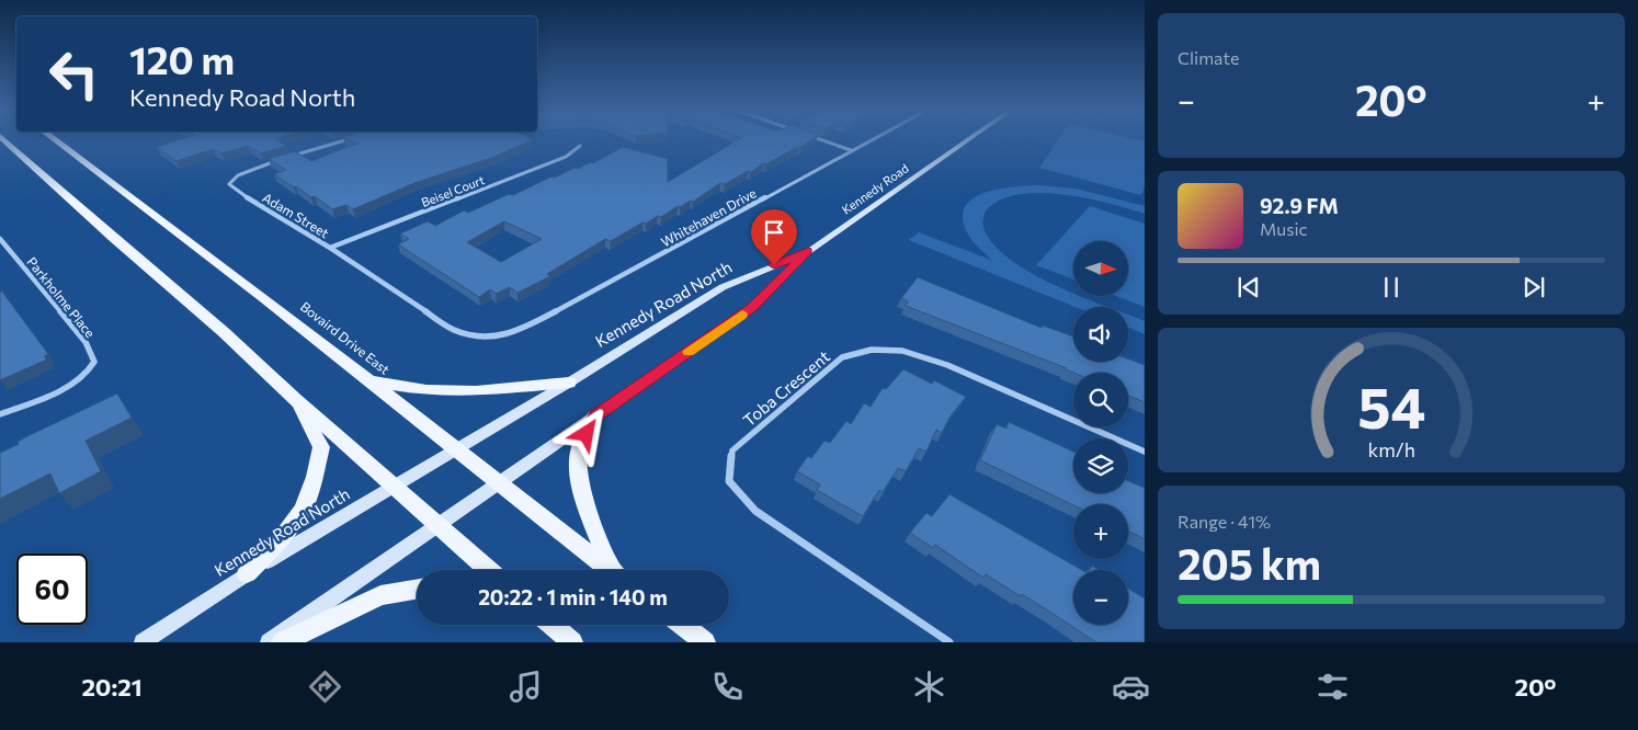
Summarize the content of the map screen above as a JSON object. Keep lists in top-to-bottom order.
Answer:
{
  "streets": {
    "main road": ["Kennedy Road", "Kennedy Road North", "Bovaird Drive East"],
    "street": [
      "Beisel Court",
      "Adam Street",
      "Whitehaven Drive",
      "Parkholme Place",
      "Toba Crescent"
    ]
  },
  "crossings": [
    ["Kennedy Road", "Kennedy Road North"],
    ["Beisel Court", "Adam Street"],
    ["Adam Street", "Whitehaven Drive"],
    ["Kennedy Road North", "Bovaird Drive East"]
  ],
  "north": "right",
  "page": {
    "tile": [
      "Climate",
      ["Range · 41%", "205 km"]
    ],
    "turn": ["120 m", "Kennedy Road North"],
    "heat": ["−", "20°", "+"],
    "song": ["92.9 FM", "Music"],
    "map_buttons": ["+", "−"],
    "limit": "60",
    "trip": "20:22 · 1 min · 140 m",
    "tabs": ["20:21", "20°"],
    "gauge": ["54", "km/h"]
  }
}
